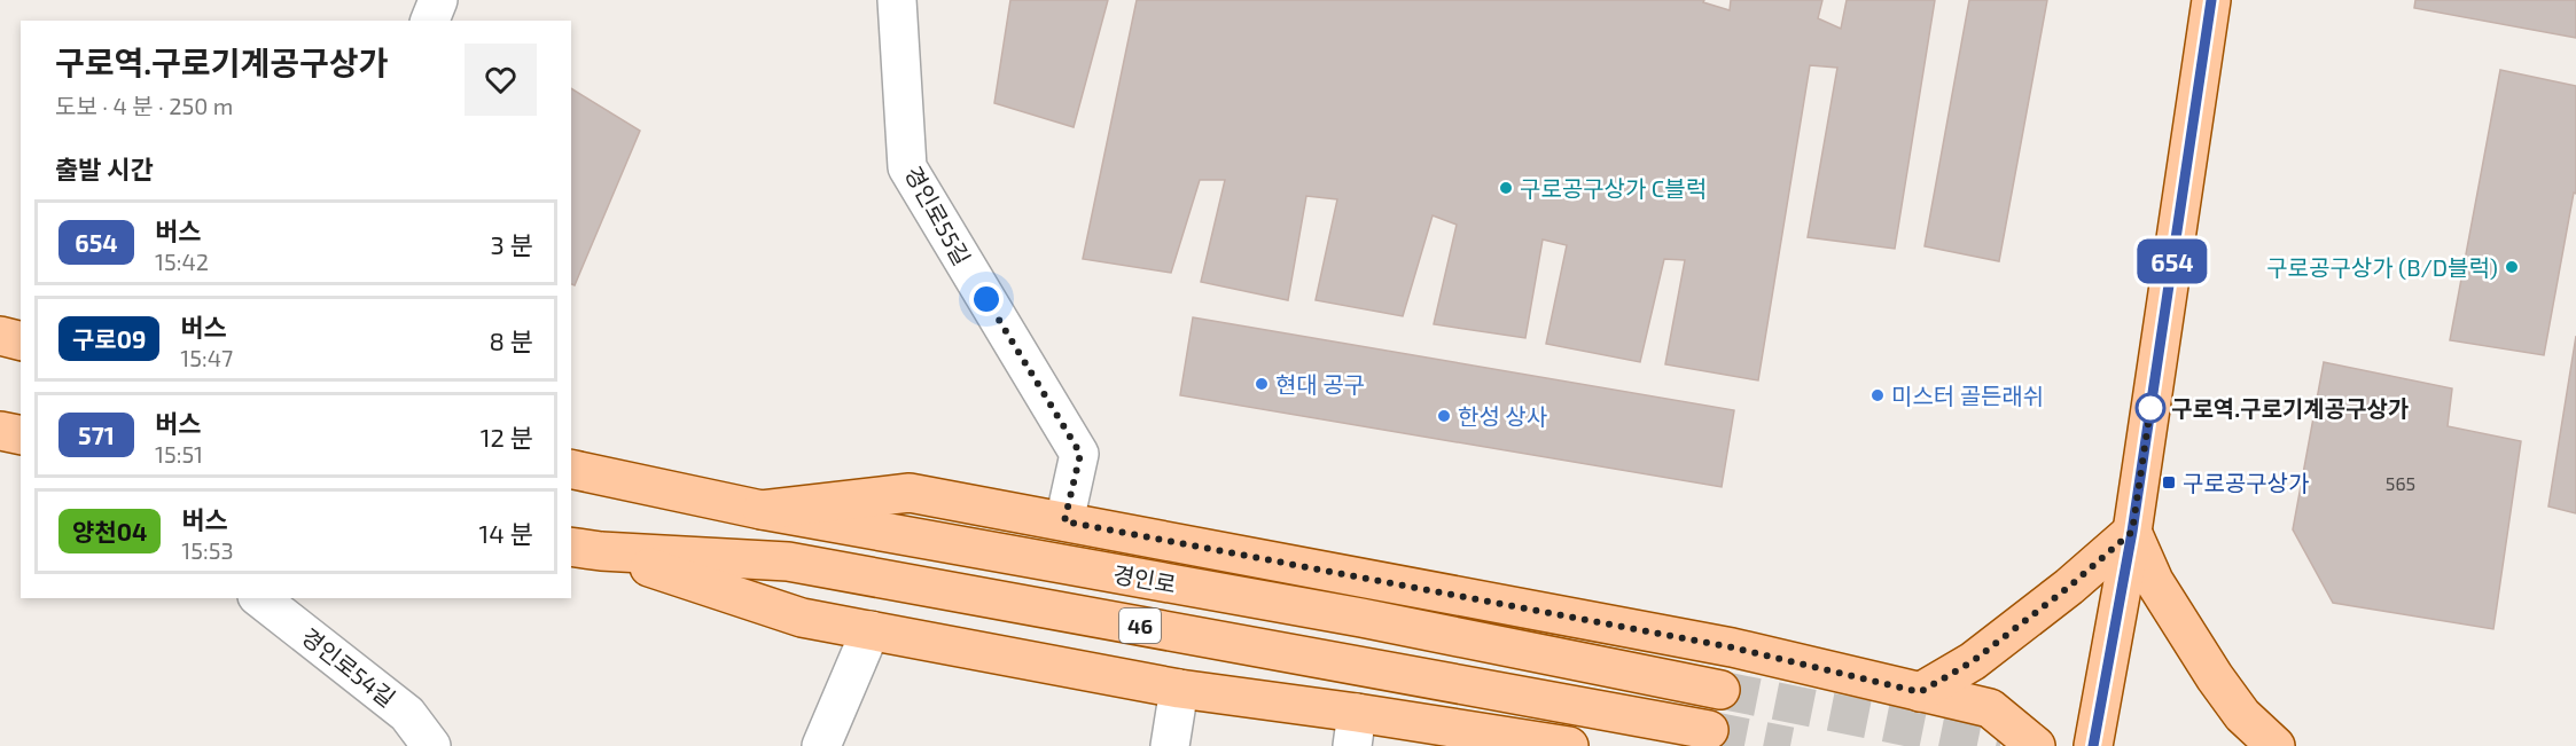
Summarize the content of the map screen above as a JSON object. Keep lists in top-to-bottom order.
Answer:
{
  "streets": {
    "main road": ["경인로", "46"],
    "street": ["경인로55길", "경인로54길"]
  },
  "places": {
    "other": [
      "구로공구상가 C블럭",
      "구로공구상가 (B/D블럭)",
      "현대 공구",
      "미스터 골든래쉬",
      "구로역.구로기계공구상가",
      "한성 상사"
    ],
    "transit": ["구로공구상가"]
  },
  "lines": ["bus line 654"],
  "house_numbers": ["565"],
  "page": {
    "on_map": "654",
    "heading": [
      ["구로역.구로기계공구상가", "도보 · 4 분 · 250 m"],
      "출발 시간"
    ],
    "list": [
      {
        "mark": "654",
        "name": "버스",
        "note": "15:42",
        "value": "3 분"
      },
      {
        "mark": "구로09",
        "name": "버스",
        "note": "15:47",
        "value": "8 분"
      },
      {
        "mark": "571",
        "name": "버스",
        "note": "15:51",
        "value": "12 분"
      },
      {
        "mark": "양천04",
        "name": "버스",
        "note": "15:53",
        "value": "14 분"
      }
    ]
  }
}
